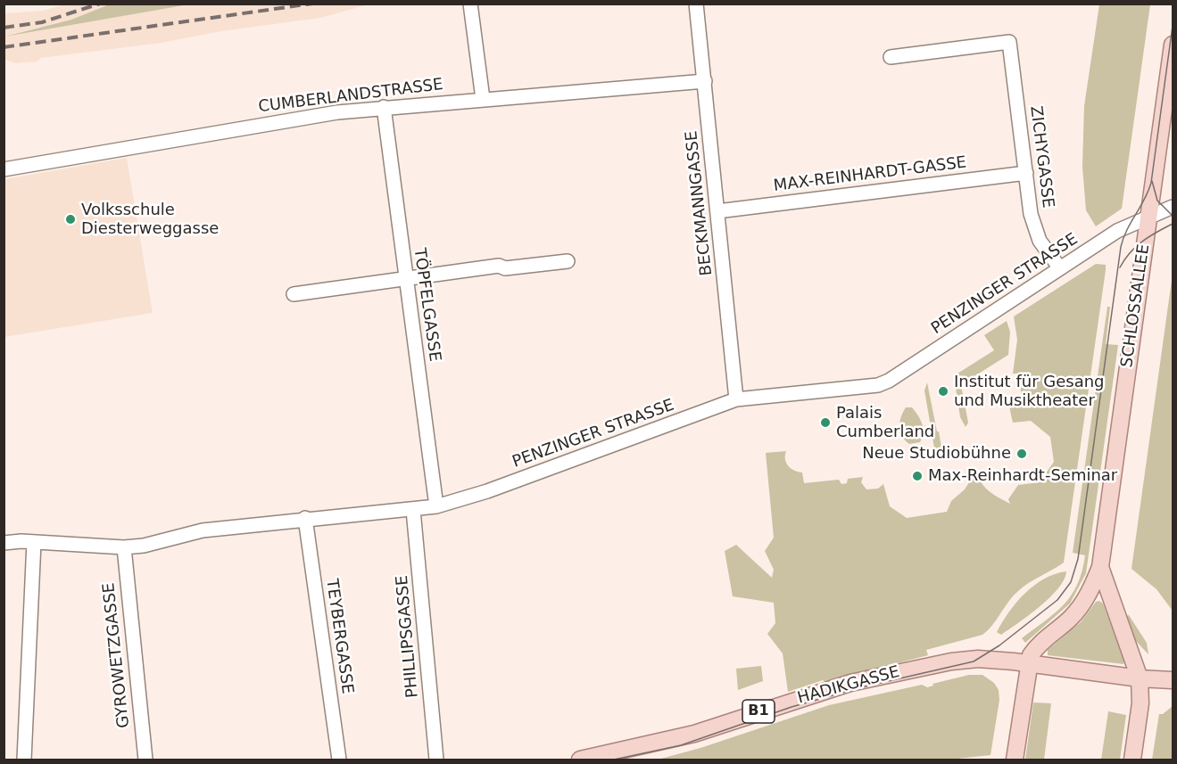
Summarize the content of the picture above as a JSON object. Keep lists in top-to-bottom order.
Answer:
{
  "streets": {
    "main road": ["SCHLOSSALLEE", "HADIKGASSE", "B1"],
    "street": [
      "CUMBERLANDSTRASSE",
      "ZICHYGASSE",
      "MAX-REINHARDT-GASSE",
      "BECKMANNGASSE",
      "PENZINGER STRASSE",
      "TÖPFELGASSE",
      "TEYBERGASSE",
      "PHILLIPSGASSE",
      "GYROWETZGASSE"
    ]
  },
  "crossings": [
    ["CUMBERLANDSTRASSE", "BECKMANNGASSE"],
    ["CUMBERLANDSTRASSE", "TÖPFELGASSE"],
    ["ZICHYGASSE", "MAX-REINHARDT-GASSE"],
    ["ZICHYGASSE", "PENZINGER STRASSE"],
    ["MAX-REINHARDT-GASSE", "BECKMANNGASSE"],
    ["BECKMANNGASSE", "PENZINGER STRASSE"],
    ["PENZINGER STRASSE", "TÖPFELGASSE"],
    ["PENZINGER STRASSE", "SCHLOSSALLEE"],
    ["PENZINGER STRASSE", "TEYBERGASSE"],
    ["PENZINGER STRASSE", "PHILLIPSGASSE"],
    ["PENZINGER STRASSE", "GYROWETZGASSE"],
    ["SCHLOSSALLEE", "HADIKGASSE"],
    ["SCHLOSSALLEE", "B1"],
    ["HADIKGASSE", "B1"]
  ],
  "places": [
    "Volksschule Diesterweggasse",
    "Institut für Gesang und Musiktheater",
    "Palais Cumberland",
    "Neue Studiobühne",
    "Max-Reinhardt-Seminar"
  ]
}
